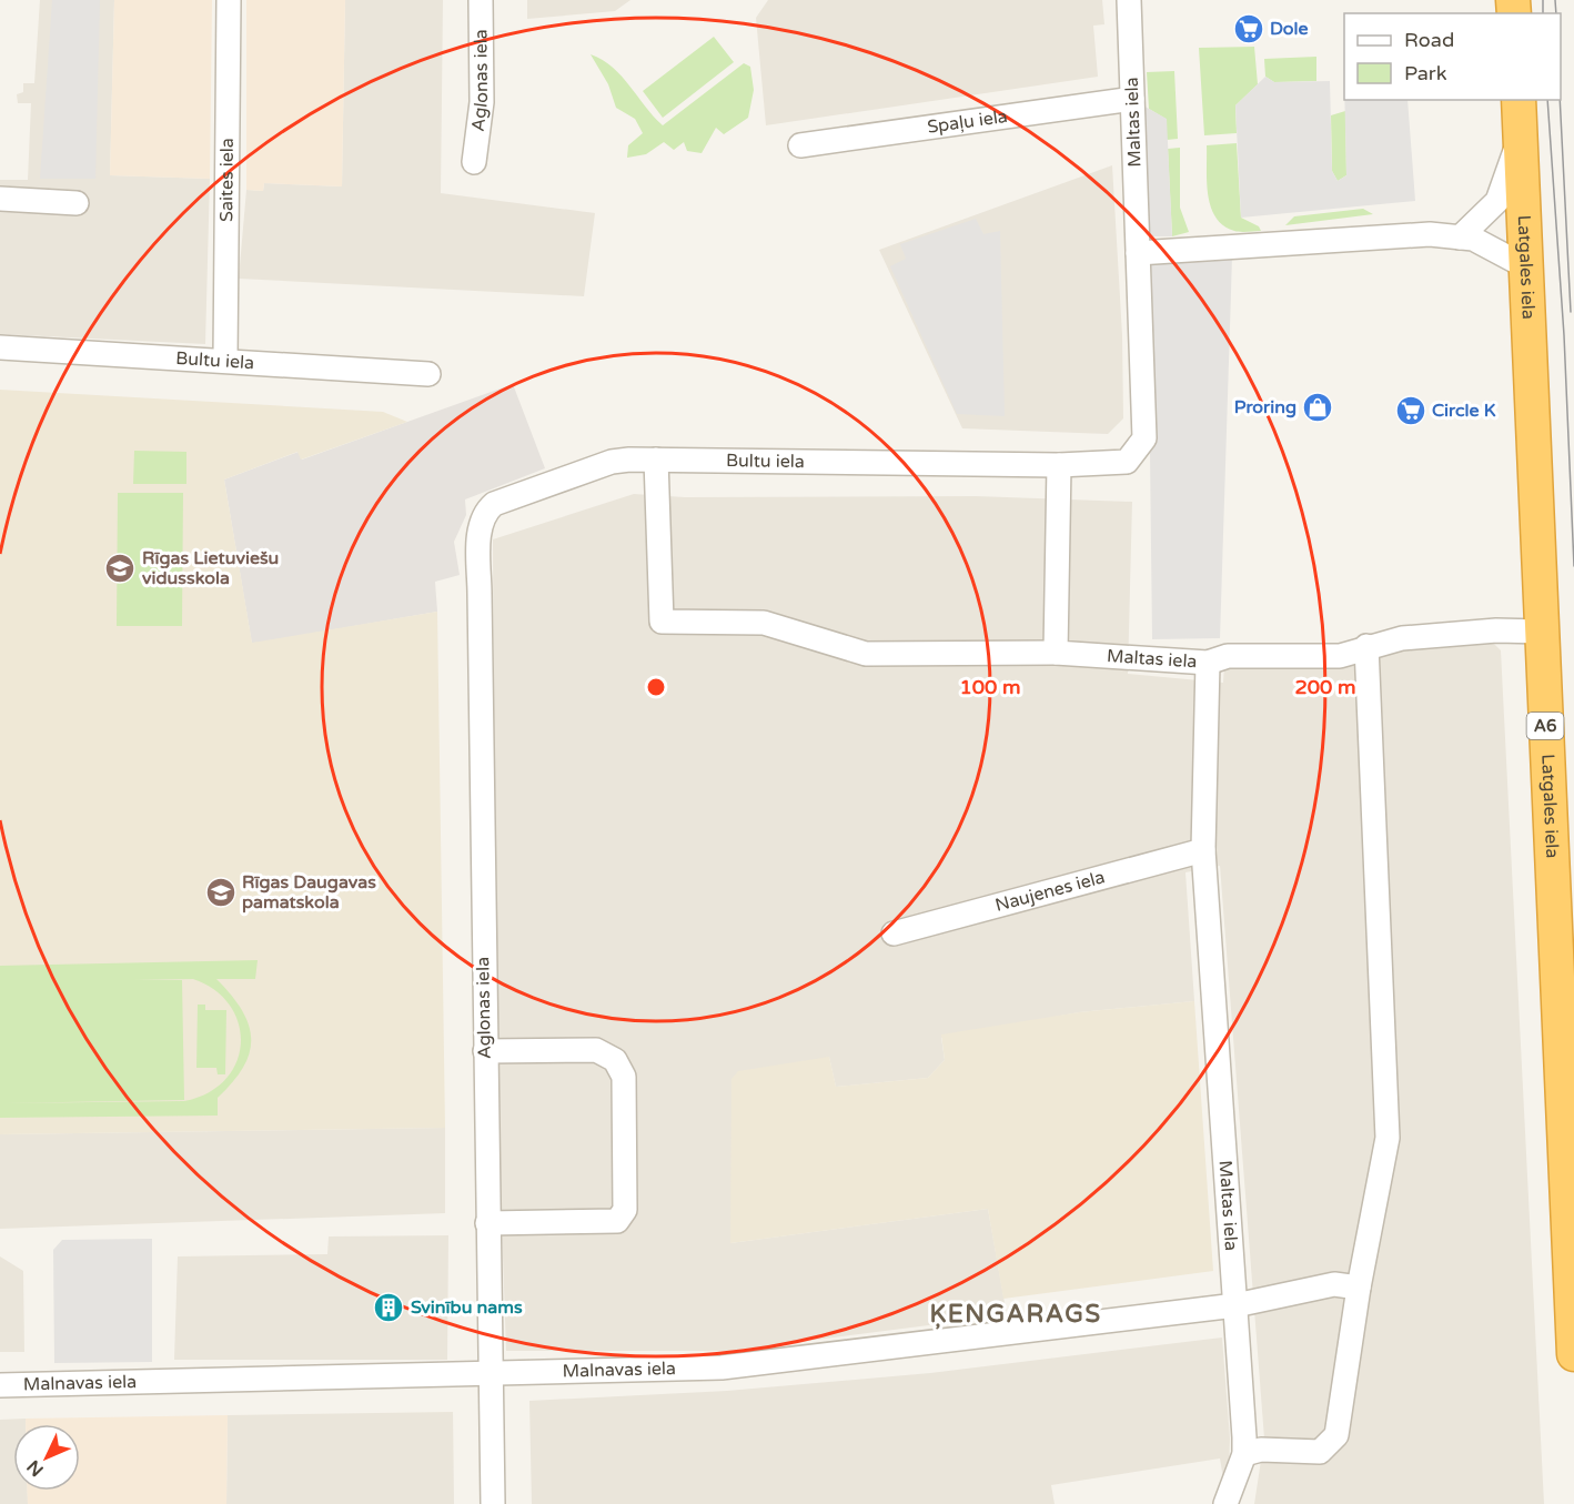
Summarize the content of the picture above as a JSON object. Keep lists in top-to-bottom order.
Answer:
{
  "streets": {
    "highway": ["Latgales iela", "A6"],
    "street": [
      "Aglonas iela",
      "Spaļu iela",
      "Maltas iela",
      "Saites iela",
      "Bultu iela",
      "Naujenes iela",
      "Malnavas iela"
    ]
  },
  "crossings": [
    ["Aglonas iela", "Bultu iela"],
    ["Aglonas iela", "Malnavas iela"],
    ["Spaļu iela", "Maltas iela"],
    ["Maltas iela", "Bultu iela"],
    ["Maltas iela", "Naujenes iela"],
    ["Maltas iela", "Malnavas iela"],
    ["Saites iela", "Bultu iela"]
  ],
  "districts": ["ĶENGARAGS"],
  "places": {
    "supermarket": ["Dole", "Circle K"],
    "shop": ["Proring"],
    "school or university": ["Rīgas Lietuviešu vidusskola", "Rīgas Daugavas pamatskola"],
    "building": ["Svinību nams"]
  },
  "legend": ["Road", "Park"],
  "north": "bottom left",
  "rings": ["100 m", "200 m"]
}
